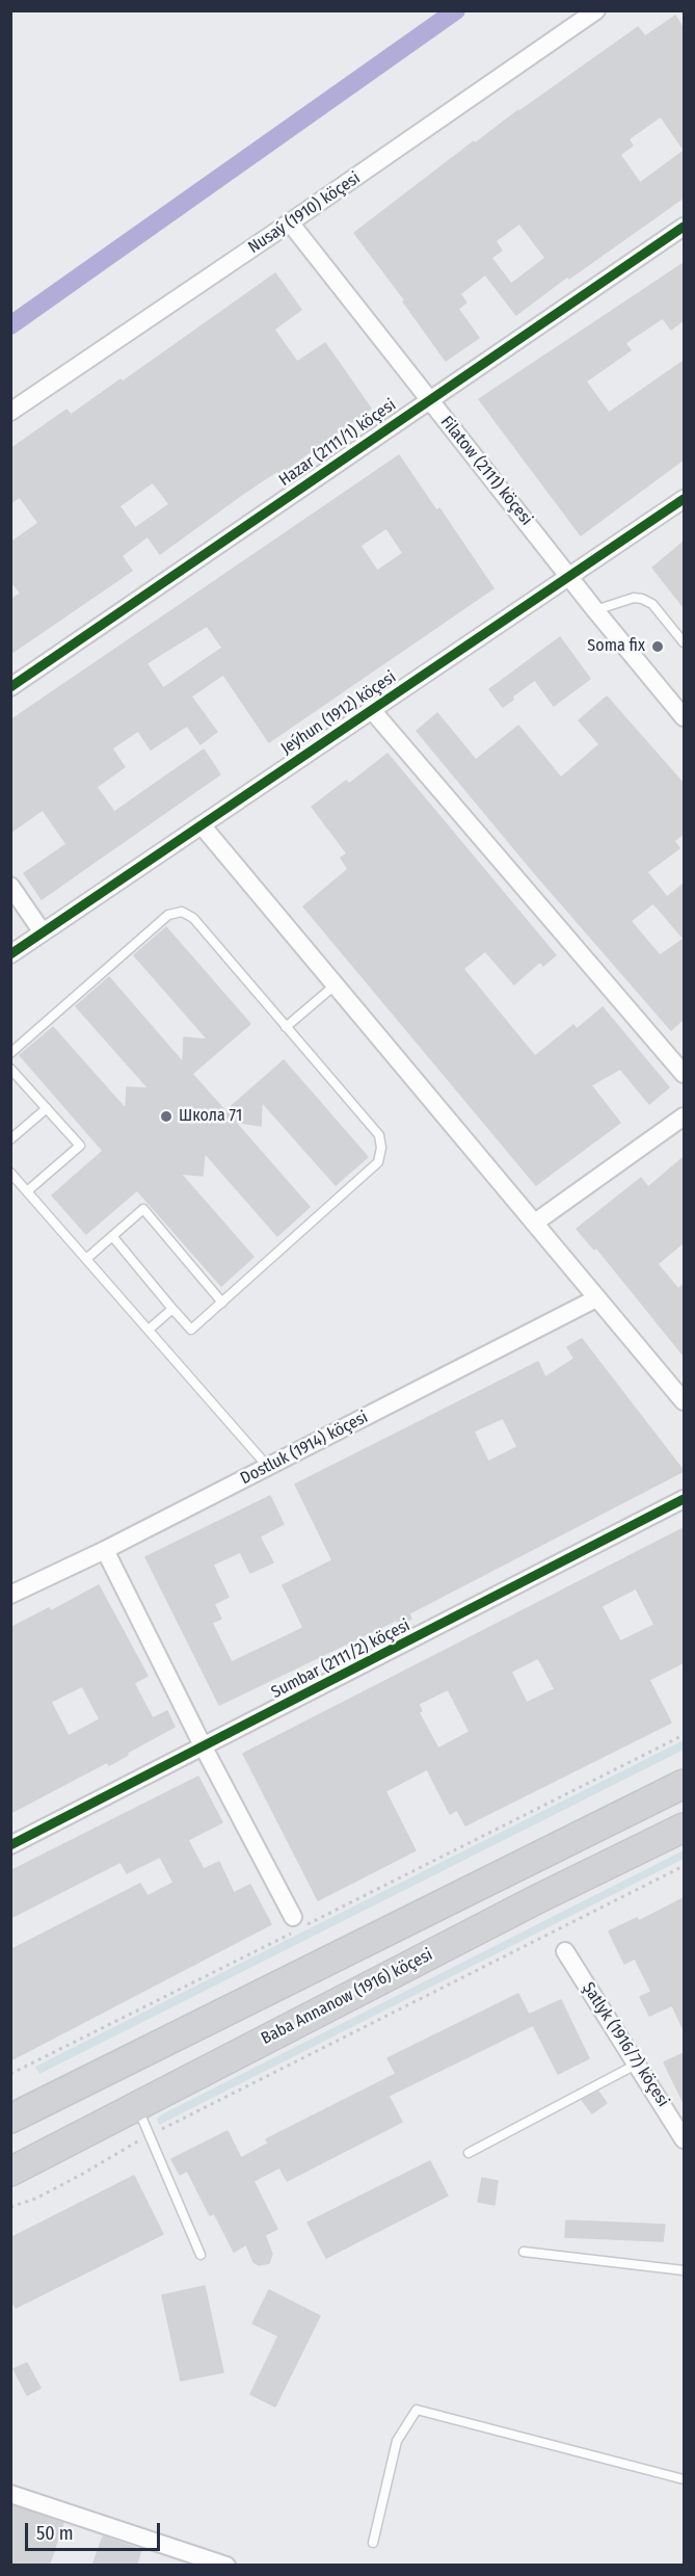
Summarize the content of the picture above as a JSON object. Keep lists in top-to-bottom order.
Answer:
{
  "streets": {
    "main road": ["Baba Annanow (1916) köçesi"],
    "street": [
      "Nusaý (1910) köçesi",
      "Hazar (2111/1) köçesi",
      "Filatow (2111) köçesi",
      "Jeýhun (1912) köçesi",
      "Dostluk (1914) köçesi",
      "Sumbar (2111/2) köçesi",
      "Şatlyk (1916/7) köçesi"
    ]
  },
  "crossings": [
    ["Nusaý (1910) köçesi", "Filatow (2111) köçesi"],
    ["Hazar (2111/1) köçesi", "Filatow (2111) köçesi"],
    ["Filatow (2111) köçesi", "Jeýhun (1912) köçesi"]
  ],
  "places": ["Soma fix", "Школа 71"],
  "scale_bar": "50 m"
}
